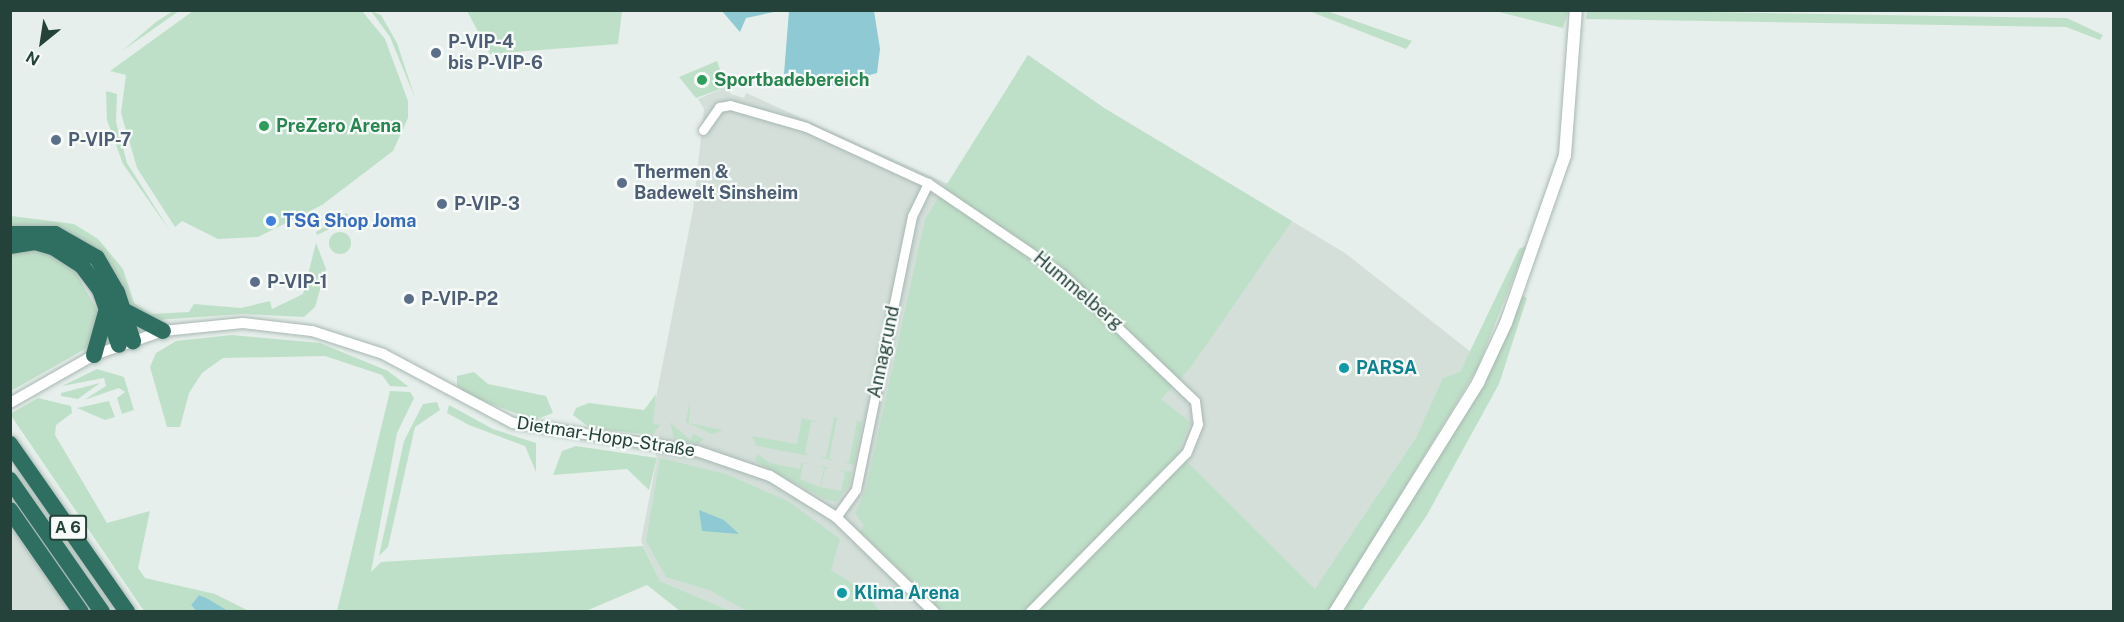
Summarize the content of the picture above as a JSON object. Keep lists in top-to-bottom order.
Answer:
{
  "streets": {
    "highway": ["A 6"],
    "street": ["Hummelberg", "Annagrund", "Dietmar-Hopp-Straße"]
  },
  "crossings": [
    ["Hummelberg", "Annagrund"],
    ["Annagrund", "Dietmar-Hopp-Straße"]
  ],
  "places": [
    "P-VIP-4 bis P-VIP-6",
    "Sportbadebereich",
    "PreZero Arena",
    "P-VIP-7",
    "Thermen & Badewelt Sinsheim",
    "P-VIP-3",
    "TSG Shop Joma",
    "P-VIP-1",
    "P-VIP-P2",
    "PARSA",
    "Klima Arena"
  ],
  "north": "bottom left"
}
